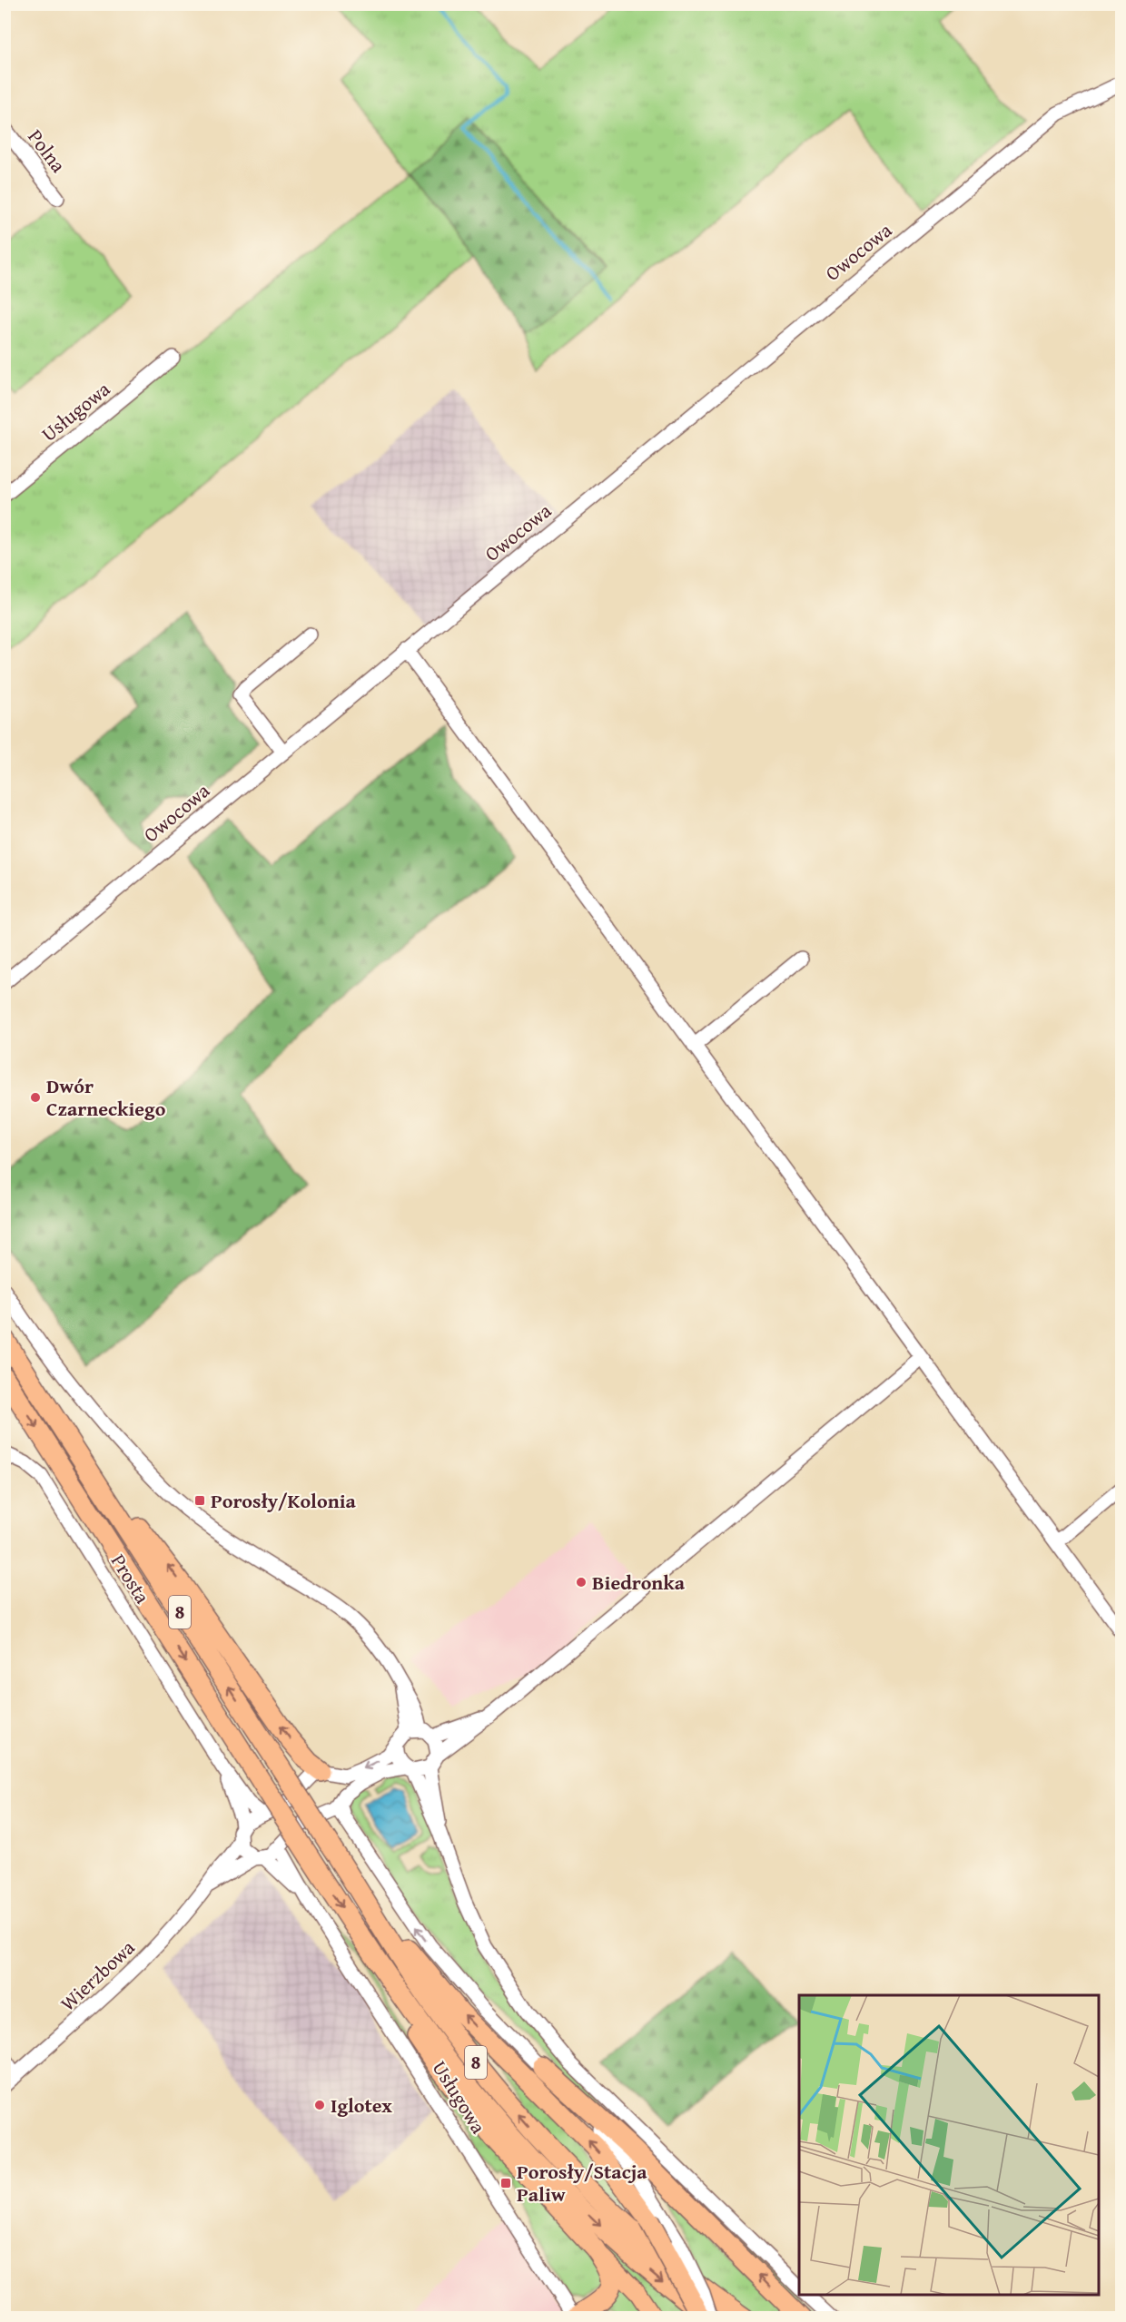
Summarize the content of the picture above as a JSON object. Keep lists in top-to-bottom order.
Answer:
{
  "streets": {
    "highway": ["8"],
    "street": [
      "Polna",
      "Owocowa",
      "Usługowa",
      "Prosta",
      "Wierzbowa"
    ]
  },
  "places": {
    "other": ["Dwór Czarneckiego", "Biedronka", "Iglotex"],
    "transit": ["Porosły/Kolonia", "Porosły/Stacja Paliw"]
  }
}
